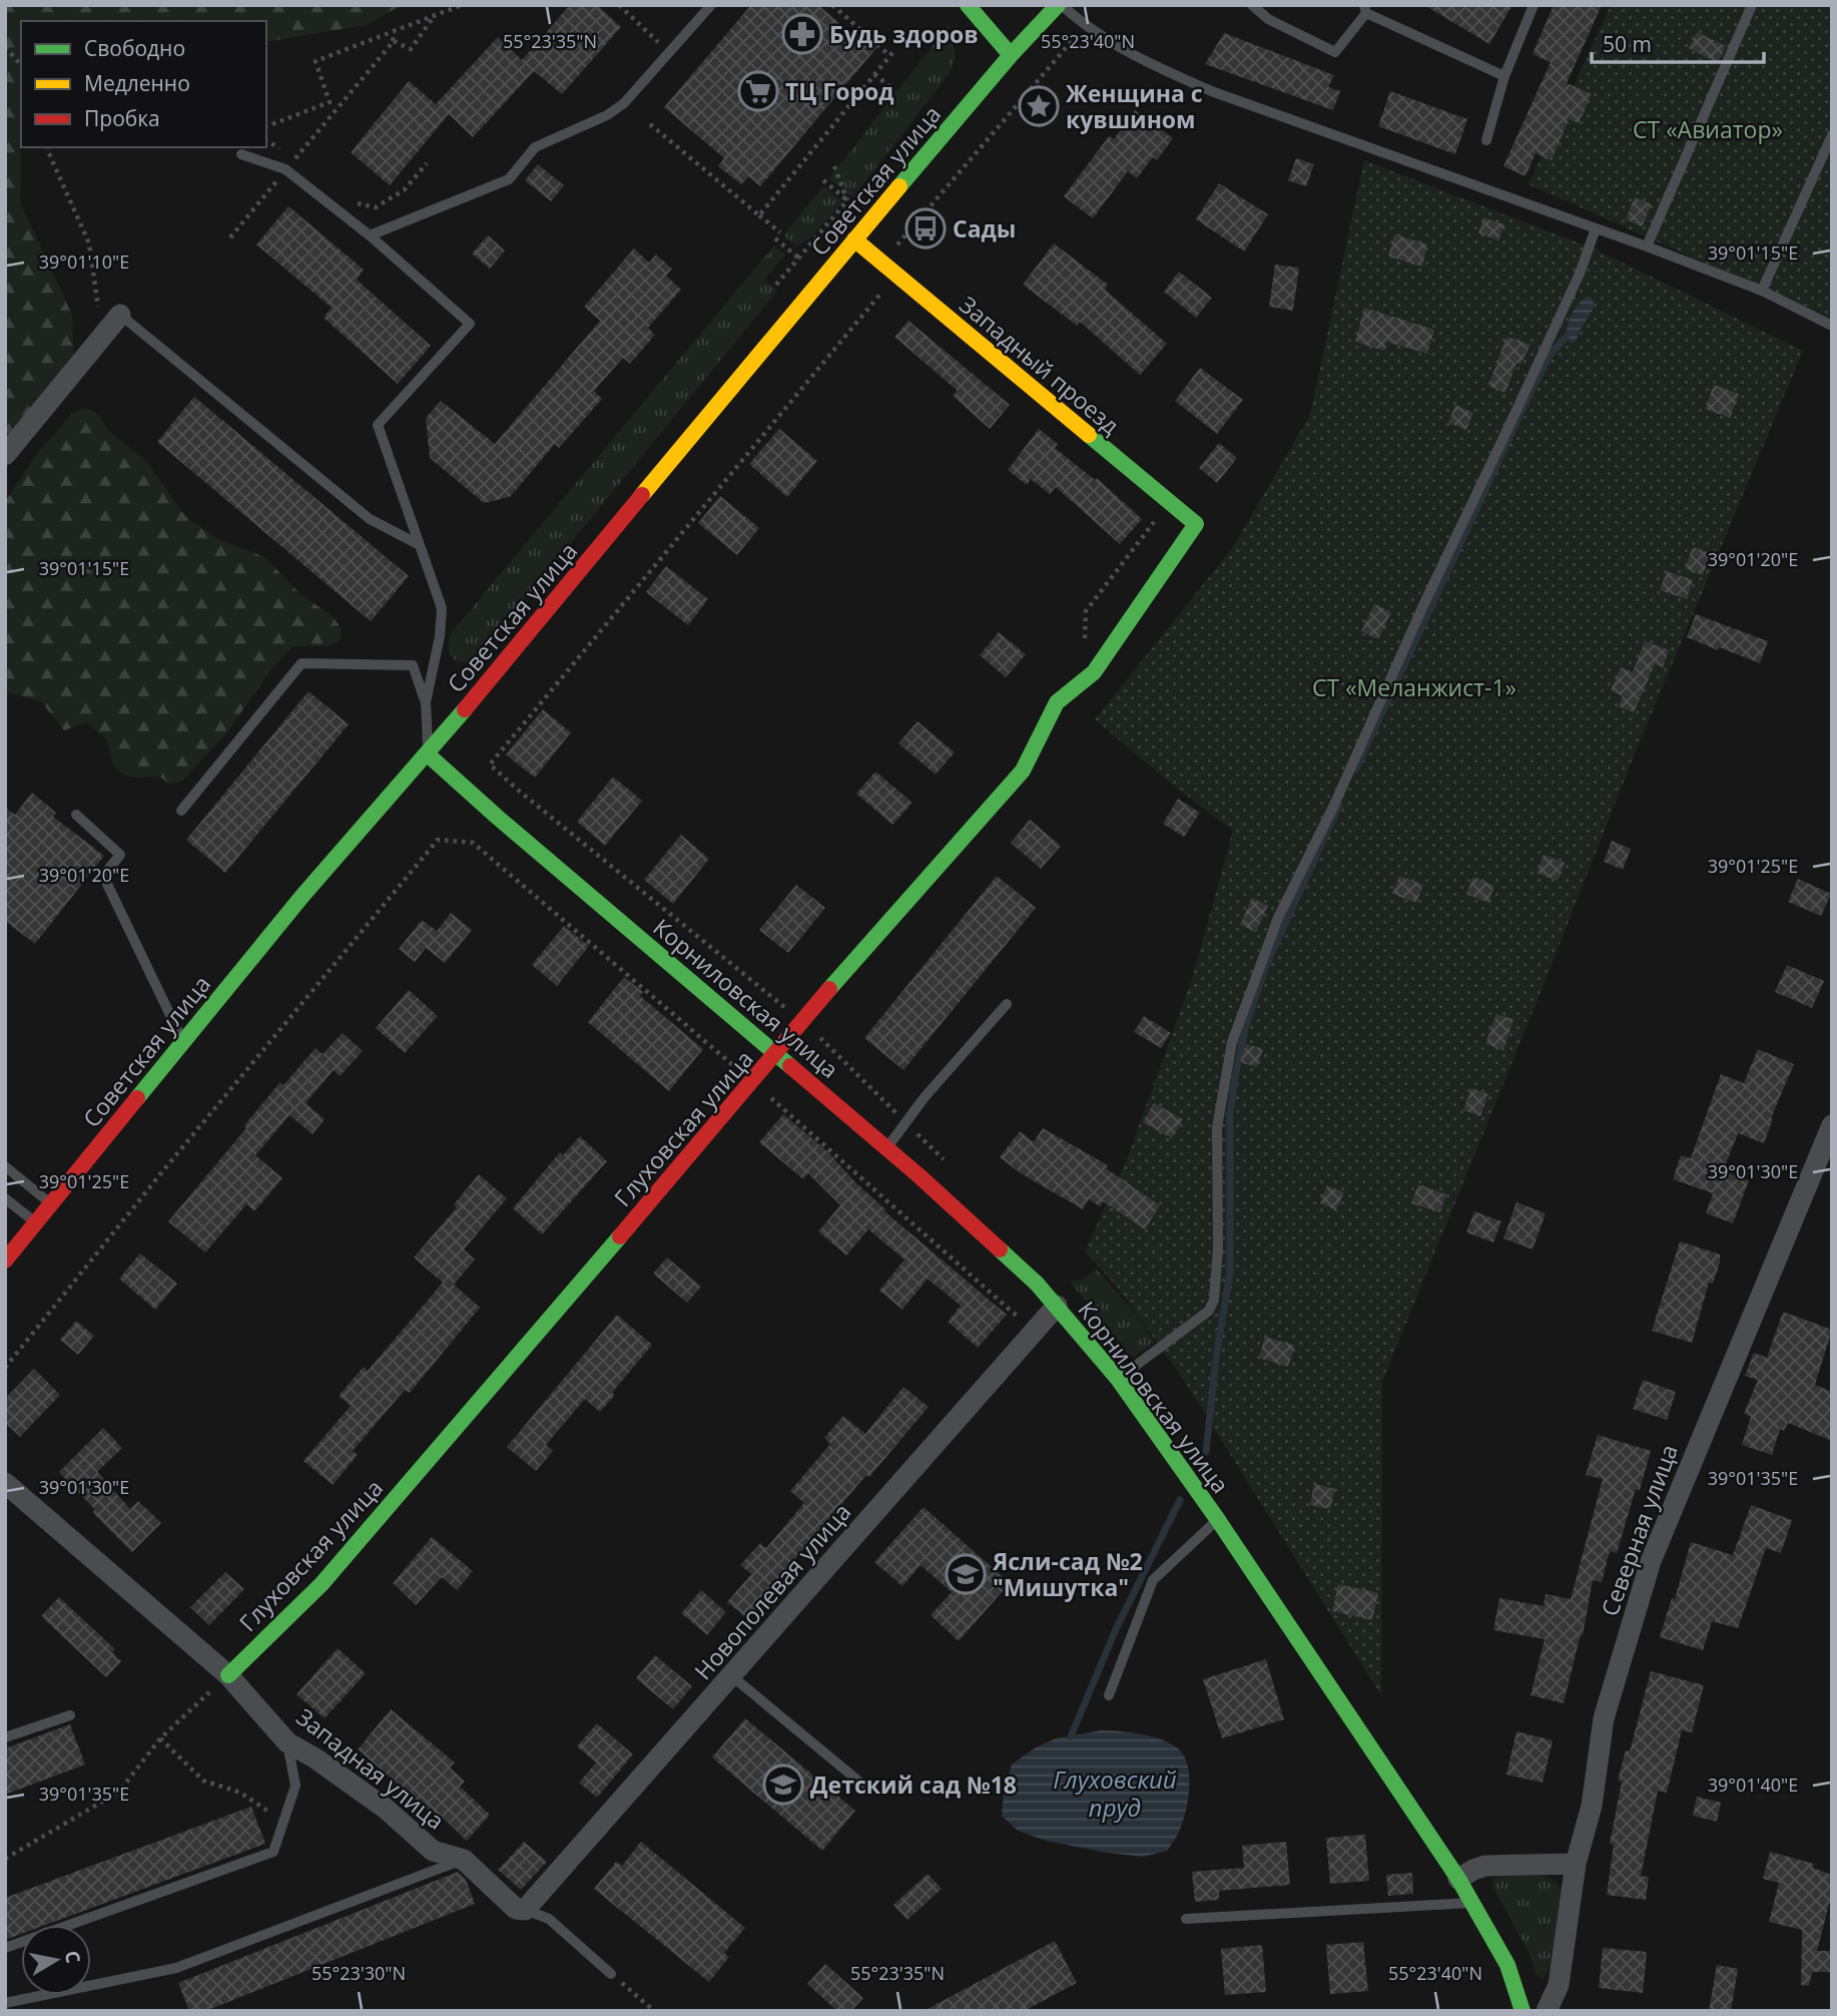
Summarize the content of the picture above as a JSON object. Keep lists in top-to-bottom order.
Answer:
{
  "streets": {
    "street": [
      "Советская улица",
      "Западный проезд",
      "Корниловская улица",
      "Глуховская улица",
      "Северная улица",
      "Новополевая улица",
      "Западная улица"
    ]
  },
  "crossings": [
    ["Советская улица", "Западный проезд"],
    ["Советская улица", "Корниловская улица"],
    ["Западный проезд", "Глуховская улица"],
    ["Корниловская улица", "Глуховская улица"],
    ["Корниловская улица", "Новополевая улица"],
    ["Глуховская улица", "Западная улица"],
    ["Новополевая улица", "Западная улица"]
  ],
  "water": ["Глуховский пруд"],
  "parks": ["СТ «Авиатор»", "СТ «Меланжист-1»"],
  "places": {
    "pharmacy": ["Будь здоров"],
    "supermarket": ["ТЦ Город"],
    "place": ["Женщина с кувшином"],
    "bus stop": ["Сады"],
    "school or university": ["Ясли-сад №2 \"Мишутка\"", "Детский сад №18"]
  },
  "legend": ["Свободно", "Медленно", "Пробка"],
  "scale_bar": "50 m",
  "north": "right",
  "coordinates": [
    "55°23'35\"N",
    "55°23'40\"N",
    "39°01'15\"E",
    "39°01'10\"E",
    "39°01'20\"E",
    "39°01'25\"E",
    "39°01'30\"E",
    "39°01'35\"E",
    "39°01'40\"E",
    "55°23'30\"N"
  ]
}
